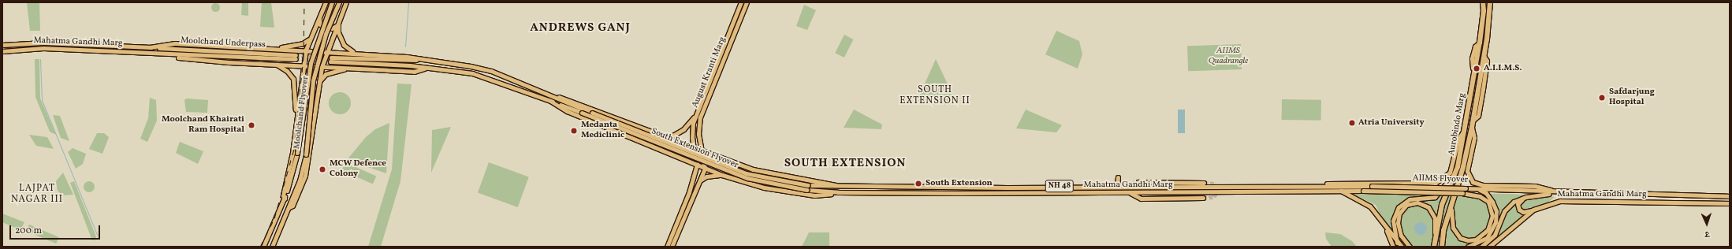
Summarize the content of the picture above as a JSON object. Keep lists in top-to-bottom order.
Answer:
{
  "streets": {
    "highway": ["Aurobindo Marg"],
    "main road": [
      "Mahatma Gandhi Marg",
      "Moolchand Underpass",
      "August Kranti Marg",
      "Moolchand Flyover",
      "South Extension Flyover",
      "AIIMS Flyover",
      "NH 48"
    ]
  },
  "crossings": [
    ["Mahatma Gandhi Marg", "Moolchand Underpass"],
    ["Mahatma Gandhi Marg", "South Extension Flyover"],
    ["Mahatma Gandhi Marg", "AIIMS Flyover"]
  ],
  "districts": [
    "ANDREWS GANJ",
    "SOUTH EXTENSION II",
    "SOUTH EXTENSION",
    "LAJPAT NAGAR III"
  ],
  "parks": ["AIIMS Quadrangle"],
  "places": [
    "A.I.I.M.S.",
    "Safdarjung Hospital",
    "Atria University",
    "Moolchand Khairati Ram Hospital",
    "Medanta Mediclinic",
    "MCW Defence Colony",
    "South Extension"
  ],
  "scale_bar": "200 m",
  "north": "bottom"
}
